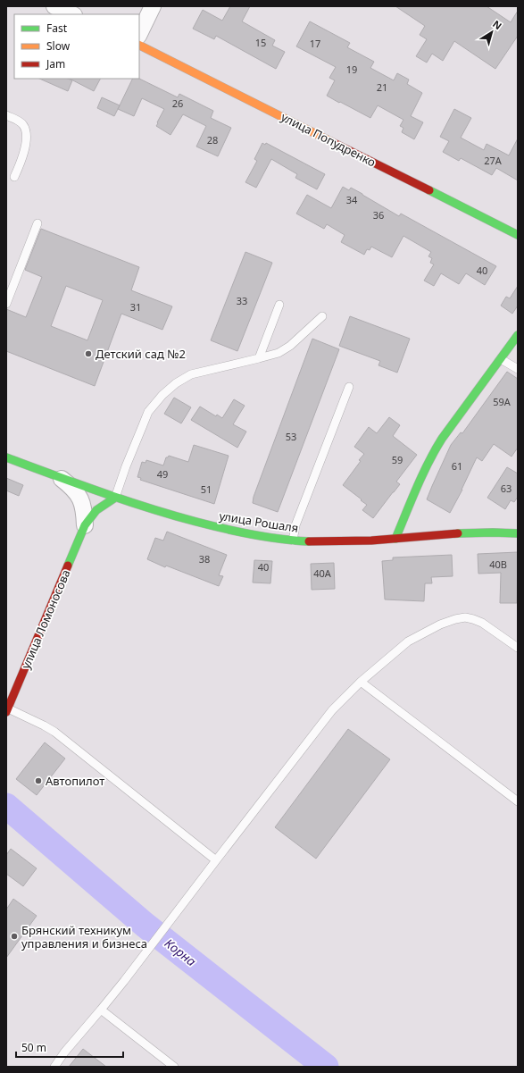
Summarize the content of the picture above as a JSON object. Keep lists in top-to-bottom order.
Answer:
{
  "streets": {
    "street": ["улица Попудренко", "улица Рошаля", "улица Ломоносова"]
  },
  "crossings": [
    ["улица Рошаля", "улица Ломоносова"]
  ],
  "water": ["Корна"],
  "places": ["Детский сад №2", "Автопилот", "Брянский техникум управления и бизнеса"],
  "house_numbers": [
    "15",
    "17",
    "19",
    "21",
    "26",
    "28",
    "27А",
    "34",
    "36",
    "40",
    "33",
    "31",
    "59А",
    "53",
    "59",
    "61",
    "49",
    "63",
    "51",
    "38",
    "40В",
    "40",
    "40А"
  ],
  "legend": ["Fast", "Slow", "Jam"],
  "scale_bar": "50 m",
  "north": "top right"
}
